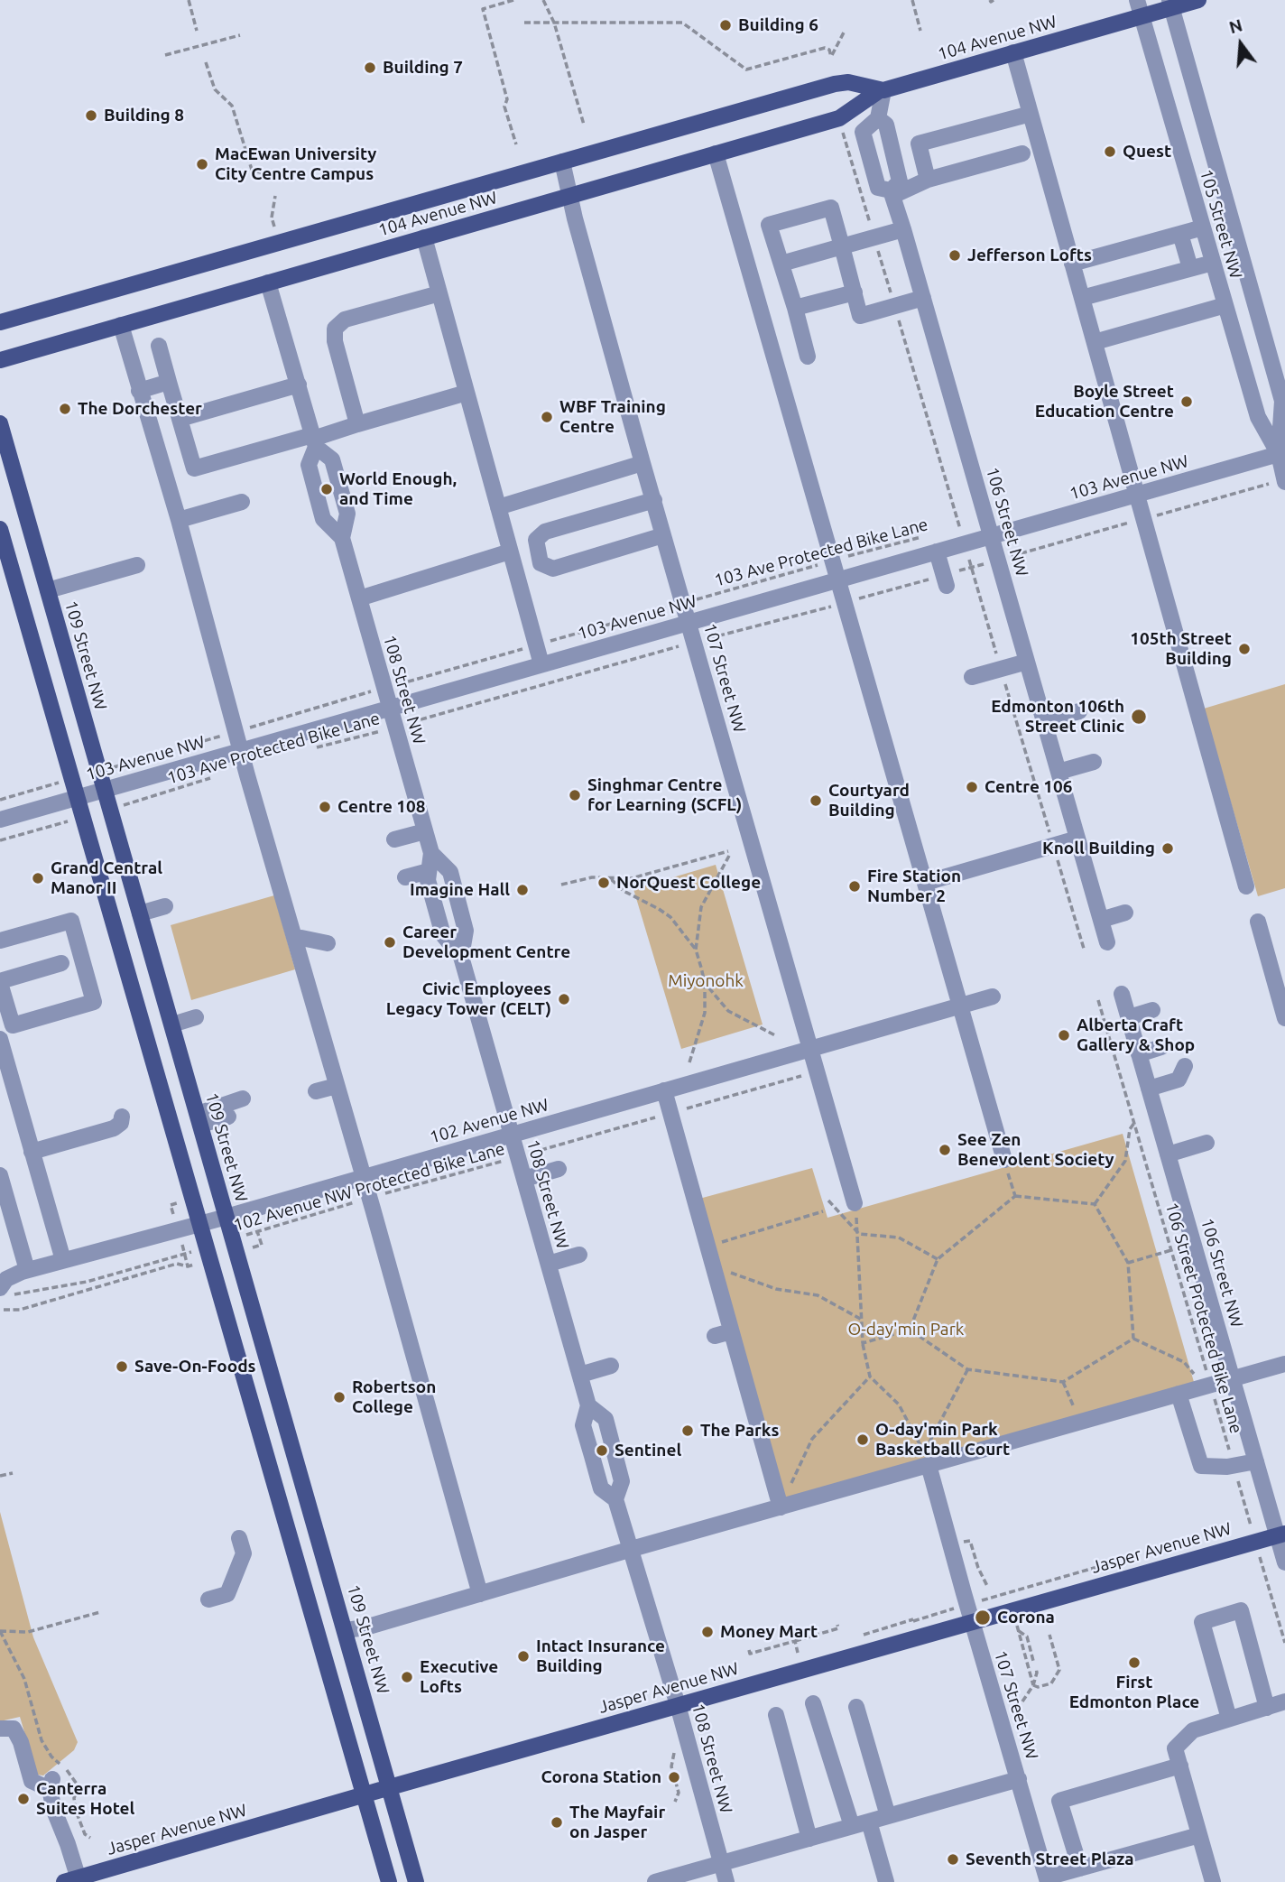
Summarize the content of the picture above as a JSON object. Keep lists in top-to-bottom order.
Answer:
{
  "streets": {
    "main road": ["104 Avenue NW", "109 Street NW", "Jasper Avenue NW"],
    "street": [
      "105 Street NW",
      "103 Avenue NW",
      "106 Street NW",
      "107 Street NW",
      "108 Street NW",
      "102 Avenue NW"
    ],
    "path": ["103 Ave Protected Bike Lane", "102 Avenue NW Protected Bike Lane", "106 Street Protected Bike Lane"]
  },
  "crossings": [
    ["104 Avenue NW", "105 Street NW"],
    ["104 Avenue NW", "107 Street NW"],
    ["104 Avenue NW", "108 Street NW"],
    ["105 Street NW", "103 Avenue NW"],
    ["105 Street NW", "103 Ave Protected Bike Lane"],
    ["103 Avenue NW", "106 Street NW"],
    ["103 Avenue NW", "109 Street NW"],
    ["103 Avenue NW", "107 Street NW"],
    ["103 Avenue NW", "108 Street NW"],
    ["106 Street NW", "103 Ave Protected Bike Lane"],
    ["106 Street NW", "Jasper Avenue NW"],
    ["103 Ave Protected Bike Lane", "109 Street NW"],
    ["103 Ave Protected Bike Lane", "107 Street NW"],
    ["103 Ave Protected Bike Lane", "108 Street NW"],
    ["109 Street NW", "102 Avenue NW"],
    ["109 Street NW", "102 Avenue NW Protected Bike Lane"],
    ["109 Street NW", "Jasper Avenue NW"],
    ["107 Street NW", "102 Avenue NW"],
    ["107 Street NW", "102 Avenue NW Protected Bike Lane"],
    ["107 Street NW", "Jasper Avenue NW"],
    ["108 Street NW", "102 Avenue NW"],
    ["108 Street NW", "102 Avenue NW Protected Bike Lane"],
    ["108 Street NW", "Jasper Avenue NW"],
    ["106 Street Protected Bike Lane", "Jasper Avenue NW"]
  ],
  "parks": ["Miyonohk", "O-day'min Park"],
  "places": [
    "Building 6",
    "Building 7",
    "Building 8",
    "Quest",
    "MacEwan University City Centre Campus",
    "Jefferson Lofts",
    "Boyle Street Education Centre",
    "The Dorchester",
    "WBF Training Centre",
    "World Enough, and Time",
    "105th Street Building",
    "Edmonton 106th Street Clinic",
    "Centre 106",
    "Singhmar Centre for Learning (SCFL)",
    "Courtyard Building",
    "Centre 108",
    "Knoll Building",
    "Grand Central Manor II",
    "NorQuest College",
    "Fire Station Number 2",
    "Imagine Hall",
    "Career Development Centre",
    "Civic Employees Legacy Tower (CELT)",
    "Alberta Craft Gallery & Shop",
    "See Zen Benevolent Society",
    "Save-On-Foods",
    "Robertson College",
    "The Parks",
    "O-day'min Park Basketball Court",
    "Sentinel",
    "Corona",
    "Money Mart",
    "Intact Insurance Building",
    "First Edmonton Place",
    "Executive Lofts",
    "Corona Station",
    "Canterra Suites Hotel",
    "The Mayfair on Jasper",
    "Seventh Street Plaza"
  ],
  "north": "top"
}
